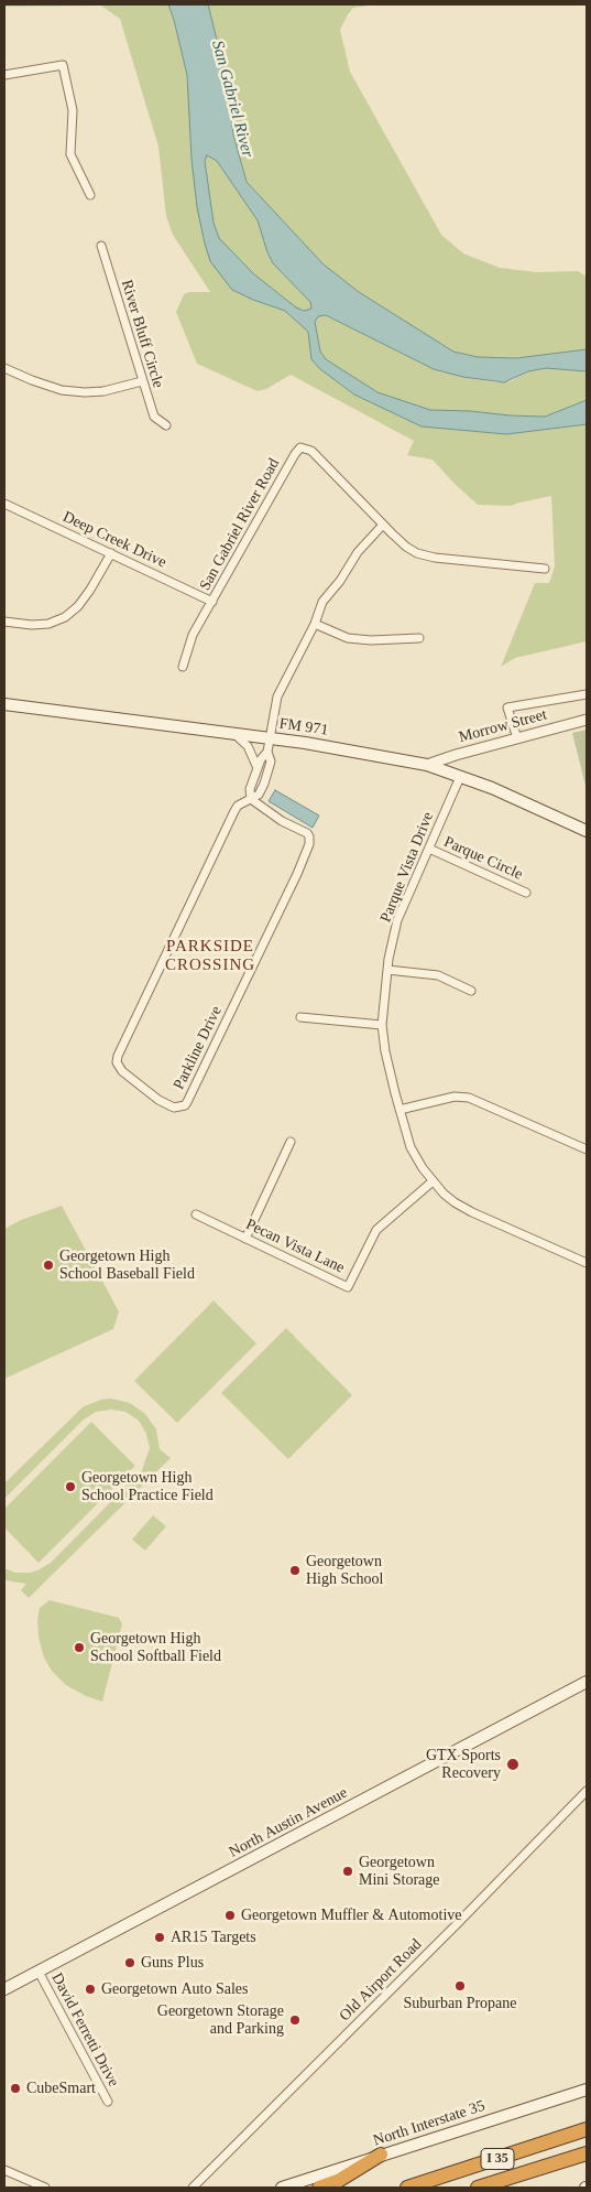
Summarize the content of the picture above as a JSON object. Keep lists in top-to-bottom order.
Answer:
{
  "streets": {
    "highway": ["I 35"],
    "main road": ["FM 971", "North Austin Avenue", "North Interstate 35"],
    "street": [
      "River Bluff Circle",
      "San Gabriel River Road",
      "Deep Creek Drive",
      "Morrow Street",
      "Parque Circle",
      "Parque Vista Drive",
      "Parkline Drive",
      "Pecan Vista Lane",
      "Old Airport Road",
      "David Ferretti Drive"
    ]
  },
  "crossings": [
    ["San Gabriel River Road", "Deep Creek Drive"],
    ["San Gabriel River Road", "Parkline Drive"],
    ["Morrow Street", "FM 971"],
    ["FM 971", "Parque Vista Drive"],
    ["FM 971", "Parkline Drive"],
    ["Parque Circle", "Parque Vista Drive"],
    ["Parque Vista Drive", "Pecan Vista Lane"],
    ["North Austin Avenue", "David Ferretti Drive"]
  ],
  "districts": ["PARKSIDE CROSSING"],
  "water": ["San Gabriel River"],
  "places": [
    "Georgetown High School Baseball Field",
    "Georgetown High School Practice Field",
    "Georgetown High School",
    "Georgetown High School Softball Field",
    "GTX Sports Recovery",
    "Georgetown Mini Storage",
    "Georgetown Muffler & Automotive",
    "AR15 Targets",
    "Guns Plus",
    "Suburban Propane",
    "Georgetown Auto Sales",
    "Georgetown Storage and Parking",
    "CubeSmart"
  ]
}
